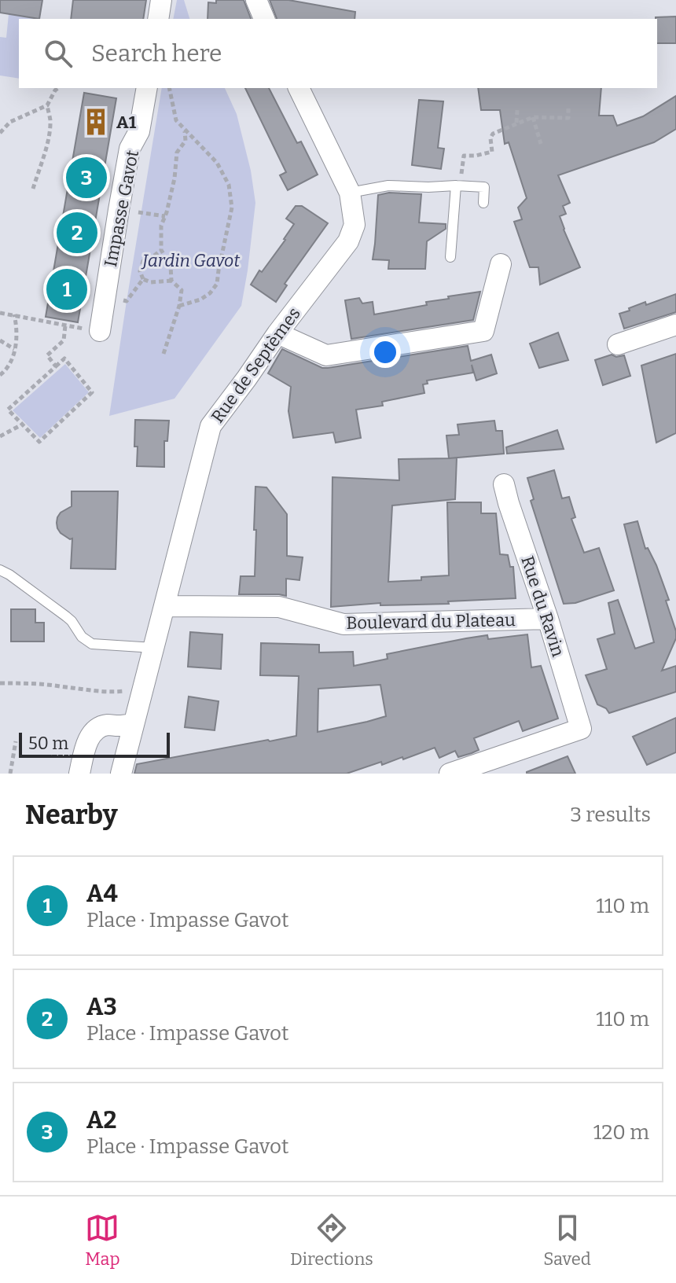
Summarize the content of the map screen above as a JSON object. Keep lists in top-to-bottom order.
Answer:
{
  "streets": {
    "street": [
      "Impasse Gavot",
      "Rue de Septèmes",
      "Rue du Ravin",
      "Boulevard du Plateau"
    ]
  },
  "crossings": [
    ["Rue de Septèmes", "Boulevard du Plateau"],
    ["Rue du Ravin", "Boulevard du Plateau"]
  ],
  "parks": ["Jardin Gavot"],
  "places": {
    "building": ["A1"]
  },
  "scale_bar": "50 m",
  "page": {
    "search": "Search here",
    "pins": ["3", "2", "1"],
    "scale": "50 m",
    "heading": ["Nearby", "3 results"],
    "list": [
      {
        "mark": "1",
        "name": "A4",
        "note": "Place · Impasse Gavot",
        "value": "110 m"
      },
      {
        "mark": "2",
        "name": "A3",
        "note": "Place · Impasse Gavot",
        "value": "110 m"
      },
      {
        "mark": "3",
        "name": "A2",
        "note": "Place · Impasse Gavot",
        "value": "120 m"
      }
    ],
    "nav": ["Map", "Directions", "Saved"]
  }
}
